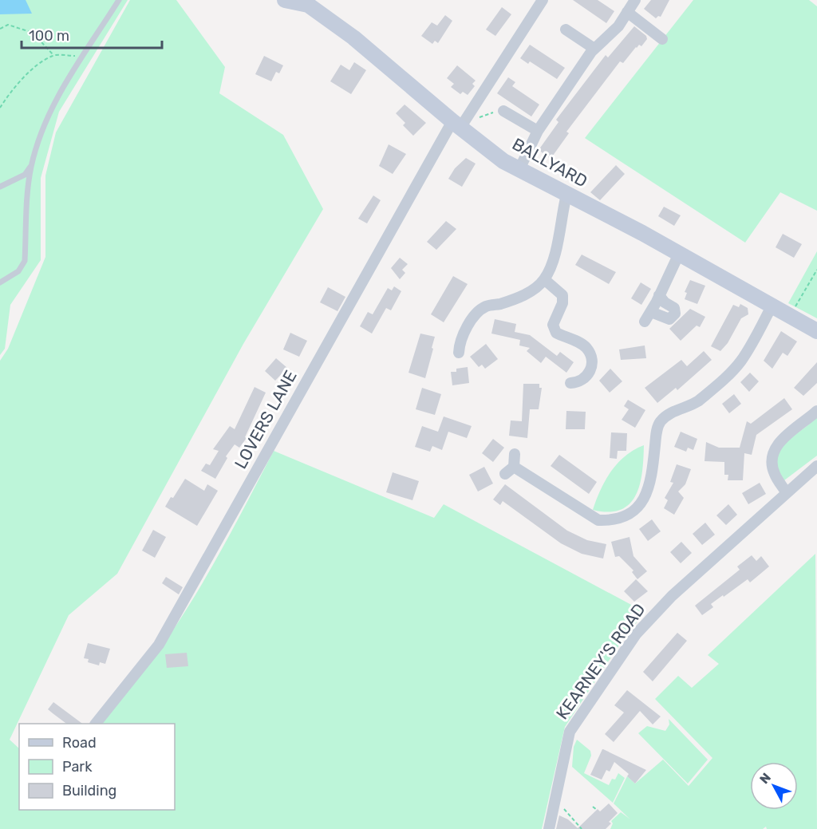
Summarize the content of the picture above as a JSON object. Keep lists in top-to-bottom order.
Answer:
{
  "streets": {
    "street": ["BALLYARD", "LOVERS LANE", "KEARNEY'S ROAD"]
  },
  "crossings": [
    ["BALLYARD", "LOVERS LANE"]
  ],
  "legend": ["Road", "Park", "Building"],
  "scale_bar": "100 m",
  "north": "top left"
}
